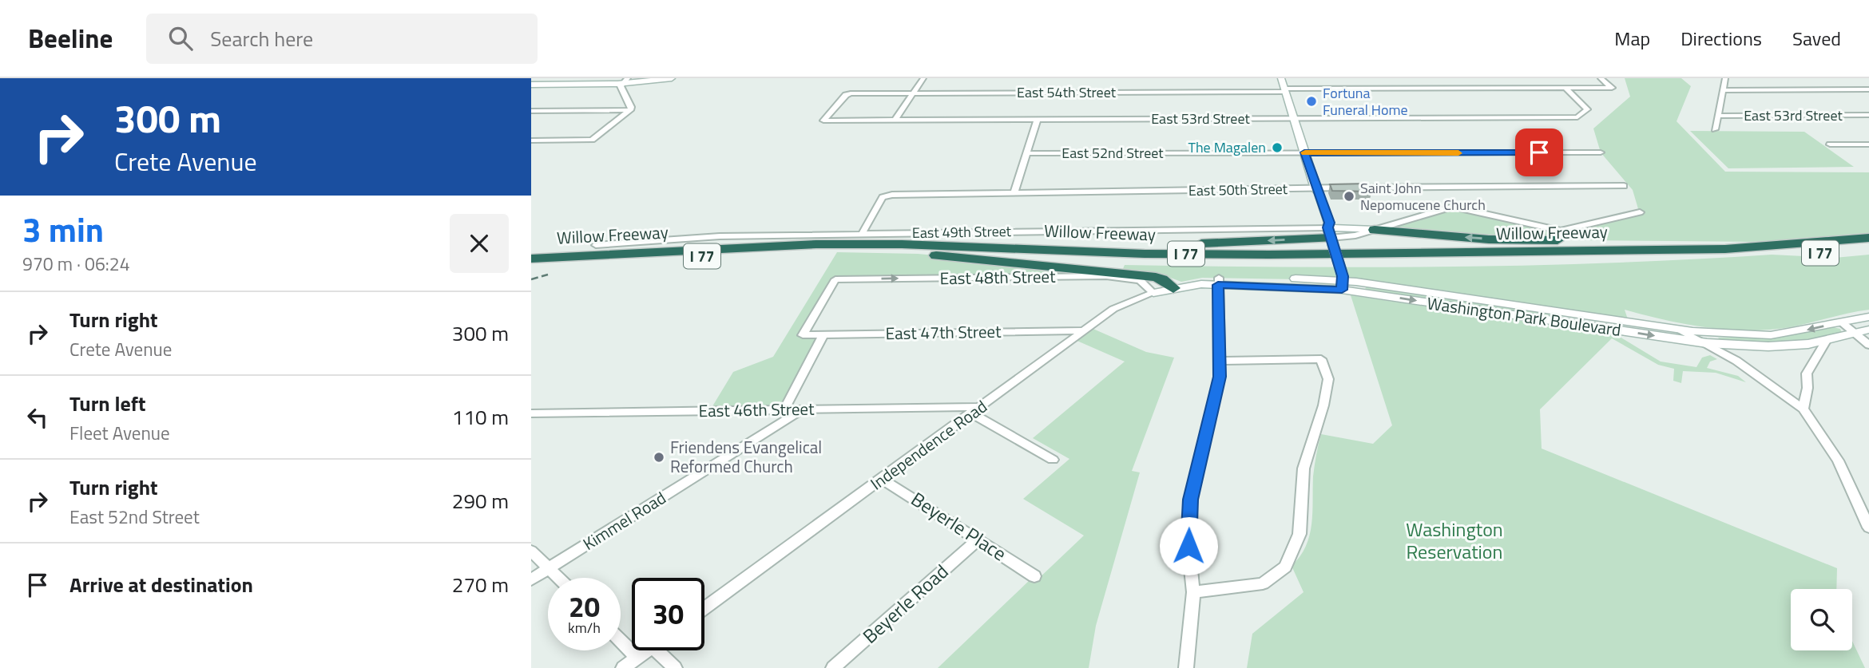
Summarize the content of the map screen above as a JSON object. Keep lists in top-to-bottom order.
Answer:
{
  "streets": {
    "highway": ["Willow Freeway", "I 77"],
    "street": [
      "East 54th Street",
      "East 53rd Street",
      "East 52nd Street",
      "East 50th Street",
      "East 49th Street",
      "East 48th Street",
      "Washington Park Boulevard",
      "East 47th Street",
      "East 46th Street",
      "Independence Road",
      "Kimmel Road",
      "Beyerle Place",
      "Beyerle Road"
    ]
  },
  "crossings": [
    ["East 54th Street", "East 53rd Street"],
    ["East 50th Street", "East 49th Street"],
    ["East 48th Street", "East 47th Street"],
    ["East 48th Street", "Independence Road"],
    ["Washington Park Boulevard", "Independence Road"],
    ["East 47th Street", "Independence Road"],
    ["East 46th Street", "Independence Road"],
    ["East 46th Street", "Kimmel Road"],
    ["Independence Road", "Beyerle Place"],
    ["Beyerle Place", "Beyerle Road"]
  ],
  "one_way": ["East 48th Street"],
  "parks": ["Washington Reservation"],
  "places": [
    "Fortuna Funeral Home",
    "The Magalen",
    "Saint John Nepomucene Church",
    "Friendens Evangelical Reformed Church"
  ],
  "page": {
    "header": "Beeline",
    "search": "Search here",
    "nav": ["Map", "Directions", "Saved"],
    "turn": ["300 m", "Crete Avenue"],
    "heading": ["3 min", "970 m · 06:24"],
    "list": [
      {
        "name": "Turn right",
        "note": "Crete Avenue",
        "value": "300 m"
      },
      {
        "name": "Turn left",
        "note": "Fleet Avenue",
        "value": "110 m"
      },
      {
        "name": "Turn right",
        "note": "East 52nd Street",
        "value": "290 m"
      },
      {
        "name": "Arrive at destination",
        "value": "270 m"
      }
    ],
    "speed": "20 km/h",
    "limit": "30"
  }
}
